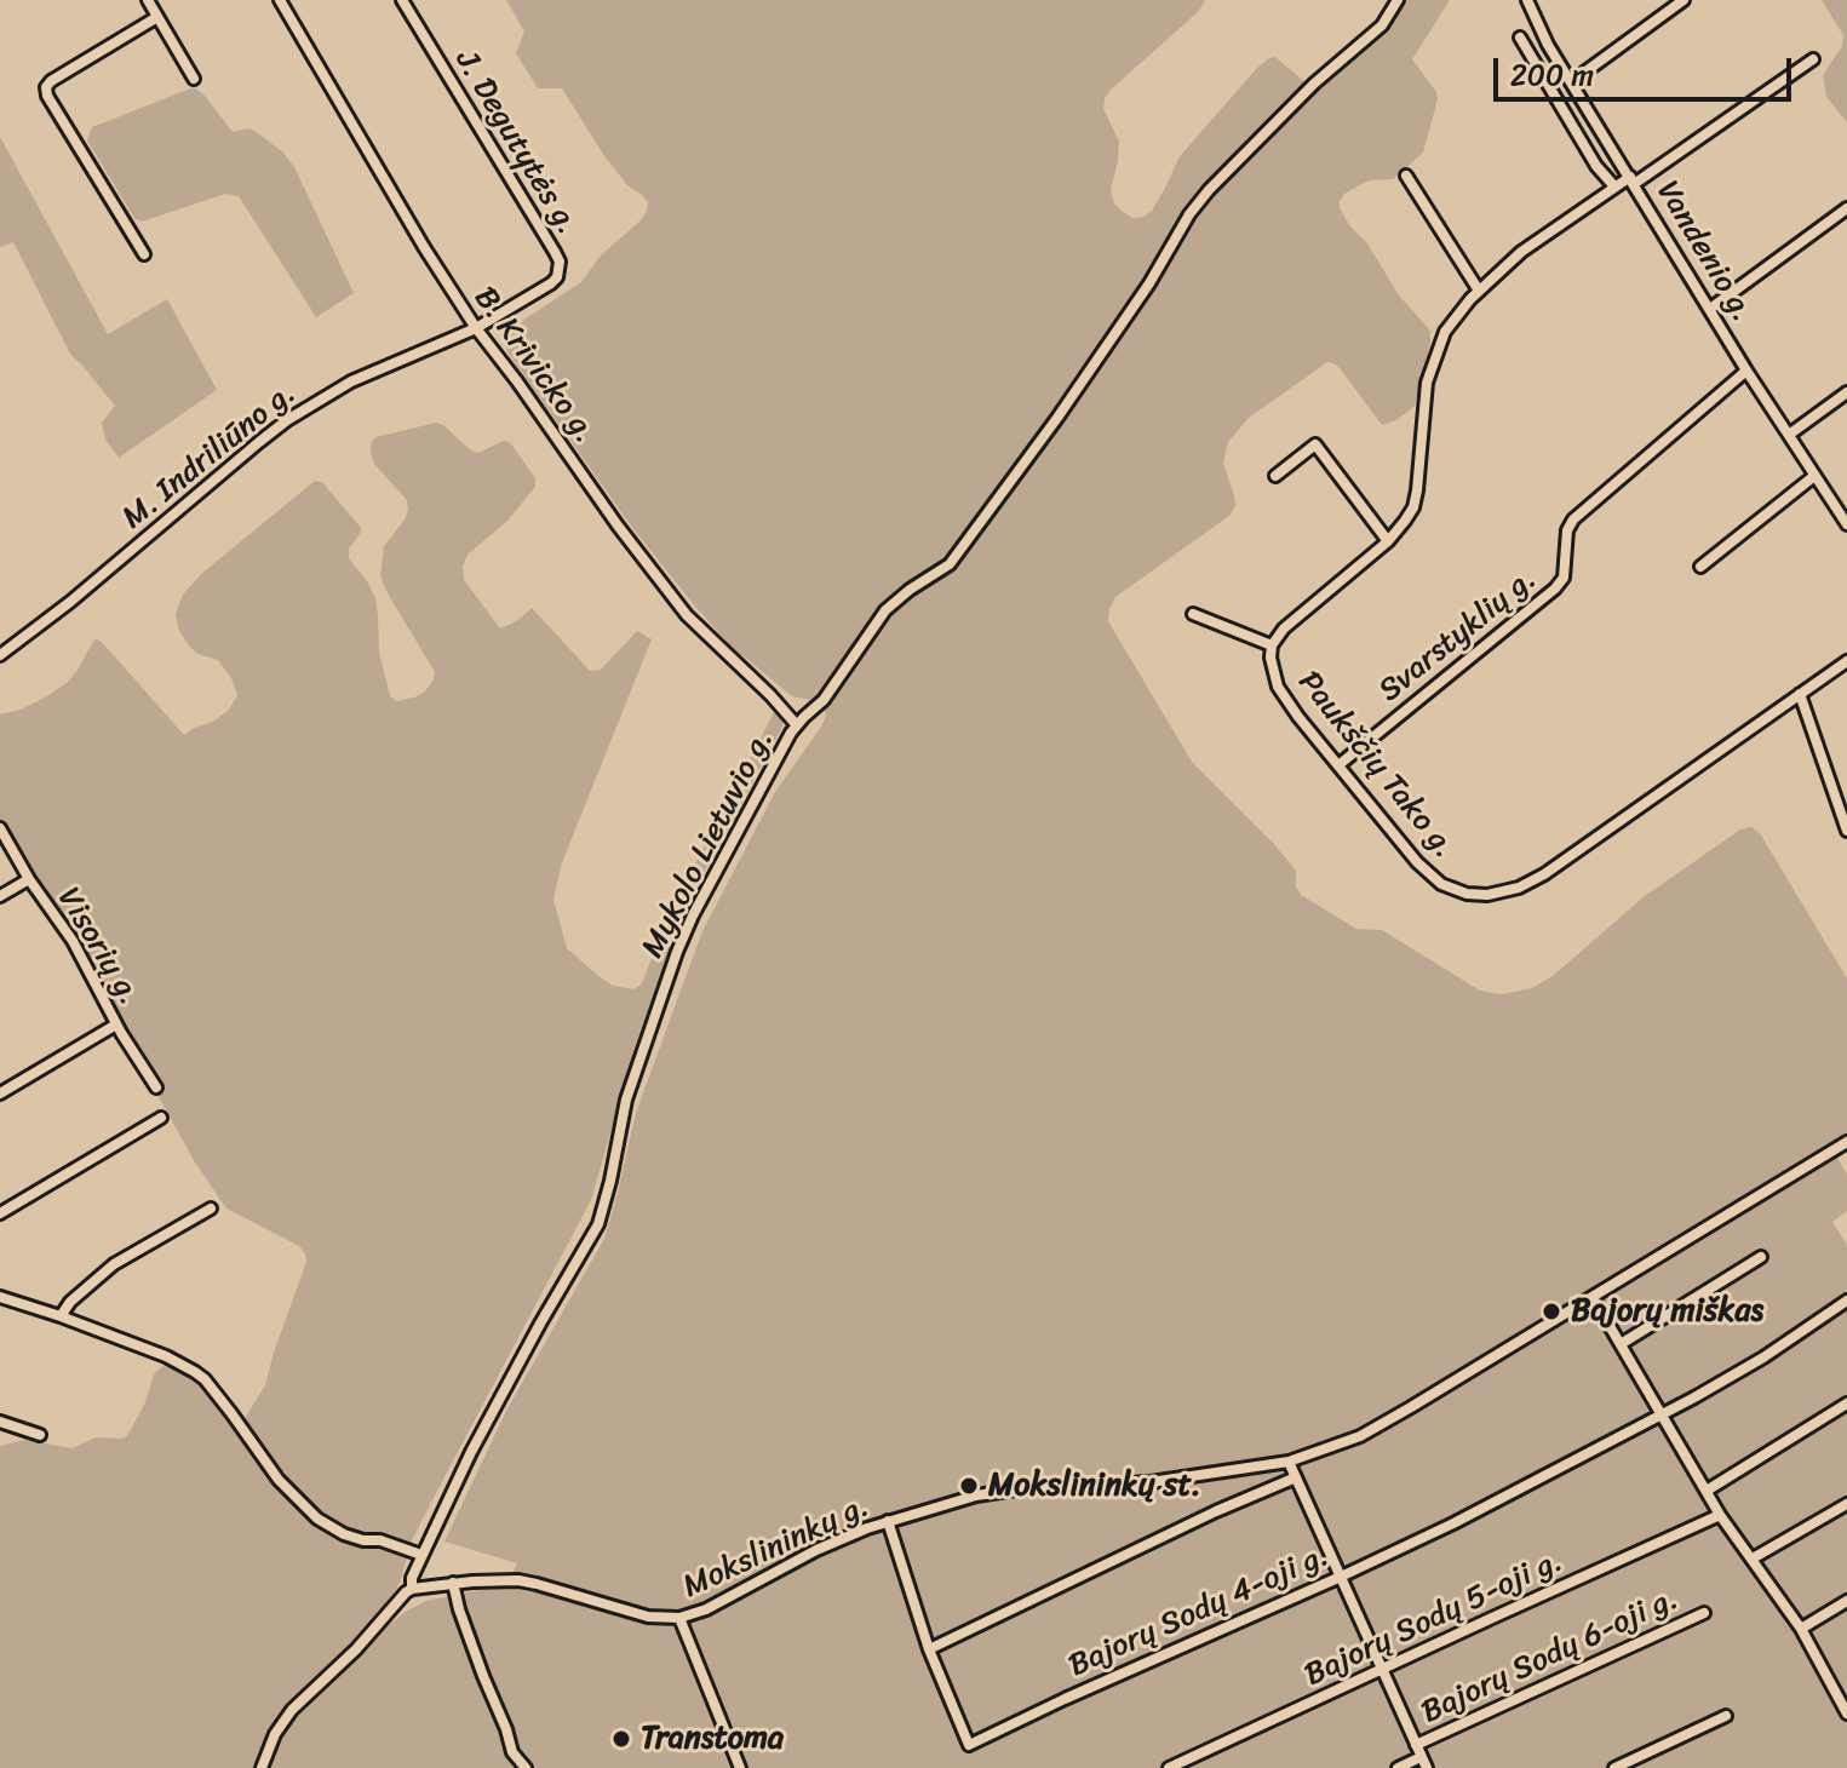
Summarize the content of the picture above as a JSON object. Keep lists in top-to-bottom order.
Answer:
{
  "streets": {
    "street": [
      "J. Degutytės g.",
      "Vandenio g.",
      "B. Krivicko g.",
      "M. Indriliūno g.",
      "Svarstyklių g.",
      "Paukščių Tako g.",
      "Mykolo Lietuvio g.",
      "Visorių g.",
      "Mokslininkų g.",
      "Bajorų Sodų 4-oji g.",
      "Bajorų Sodų 5-oji g.",
      "Bajorų Sodų 6-oji g."
    ]
  },
  "crossings": [
    ["J. Degutytės g.", "M. Indriliūno g."],
    ["Vandenio g.", "Svarstyklių g."],
    ["Vandenio g.", "Paukščių Tako g."],
    ["B. Krivicko g.", "M. Indriliūno g."],
    ["B. Krivicko g.", "Mykolo Lietuvio g."],
    ["Svarstyklių g.", "Paukščių Tako g."],
    ["Mykolo Lietuvio g.", "Mokslininkų g."],
    ["Mokslininkų g.", "Bajorų Sodų 4-oji g."]
  ],
  "places": ["Bajorų miškas", "Mokslininkų st.", "Transtoma"],
  "scale_bar": "200 m"
}
